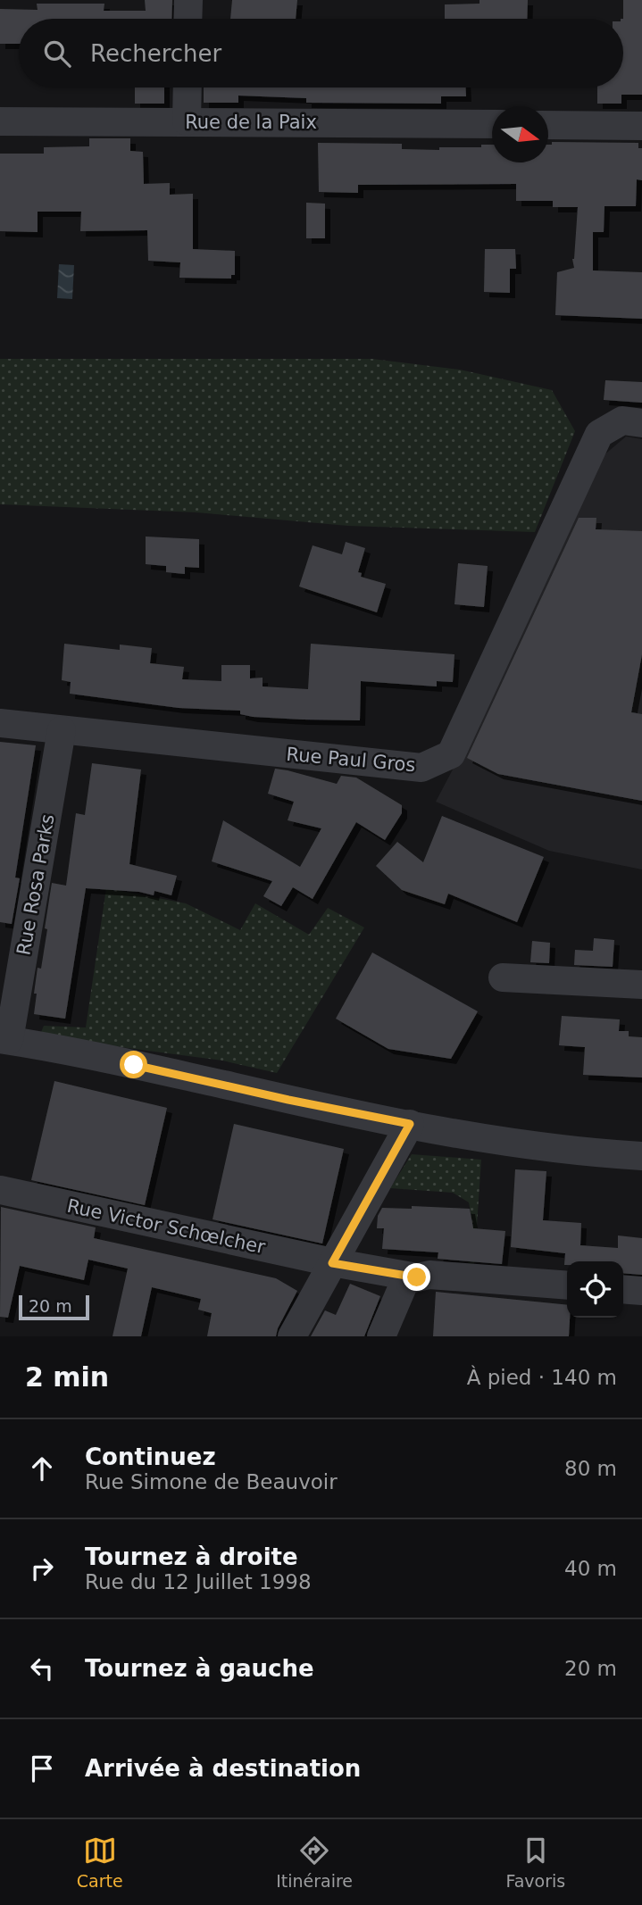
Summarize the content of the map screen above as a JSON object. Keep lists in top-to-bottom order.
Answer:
{
  "streets": {
    "street": [
      "Rue de la Paix",
      "Rue Paul Gros",
      "Rue Rosa Parks",
      "Rue Victor Schœlcher"
    ]
  },
  "crossings": [
    ["Rue Paul Gros", "Rue Rosa Parks"]
  ],
  "scale_bar": "20 m",
  "north": "right",
  "page": {
    "search": "Rechercher",
    "scale": "20 m",
    "heading": ["2 min", "À pied · 140 m"],
    "list": [
      ["Continuez", "Rue Simone de Beauvoir", "80 m"],
      ["Tournez à droite", "Rue du 12 Juillet 1998", "40 m"],
      ["Tournez à gauche", "20 m"],
      "Arrivée à destination"
    ],
    "nav": ["Carte", "Itinéraire", "Favoris"]
  }
}
